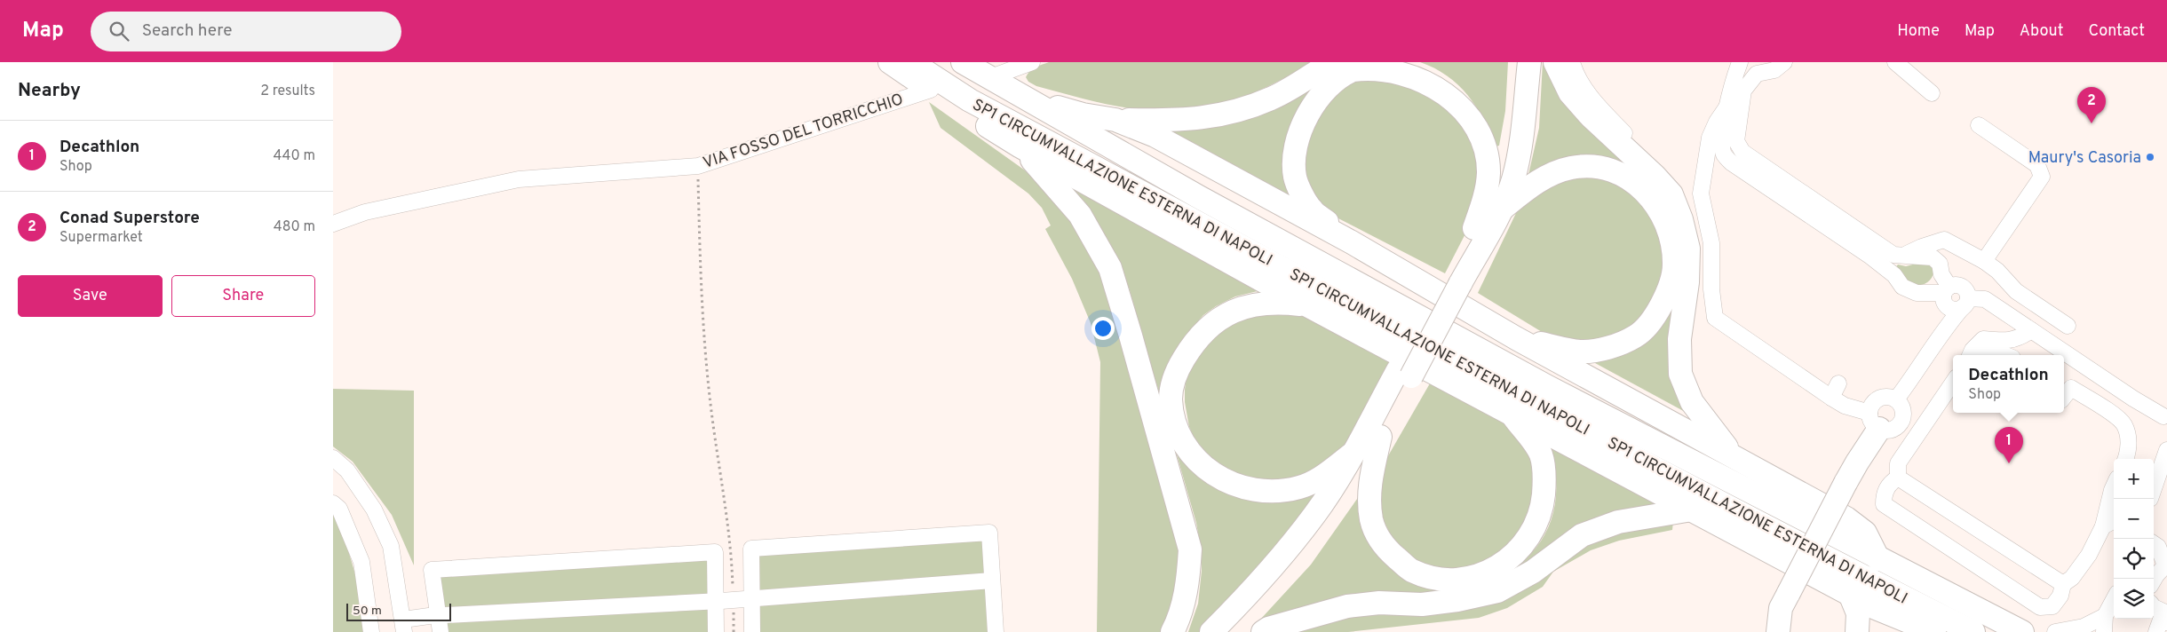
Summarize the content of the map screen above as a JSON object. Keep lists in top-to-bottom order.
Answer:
{
  "streets": {
    "highway": ["SP1 CIRCUMVALLAZIONE ESTERNA DI NAPOLI"],
    "street": ["VIA FOSSO DEL TORRICCHIO"]
  },
  "places": ["Maury's Casoria"],
  "scale_bar": "50 m",
  "page": {
    "header": "Map",
    "search": "Search here",
    "nav": [
      "Home",
      "Map",
      "About",
      "Contact"
    ],
    "heading": ["Nearby", "2 results"],
    "pins": ["2", "1"],
    "list": [
      {
        "mark": "1",
        "name": "Decathlon",
        "note": "Shop",
        "value": "440 m"
      },
      {
        "mark": "2",
        "name": "Conad Superstore",
        "note": "Supermarket",
        "value": "480 m"
      }
    ],
    "buttons": ["Save", "Share"],
    "popup": ["Decathlon", "Shop"],
    "map_buttons": ["+", "−"],
    "scale": "50 m"
  }
}
